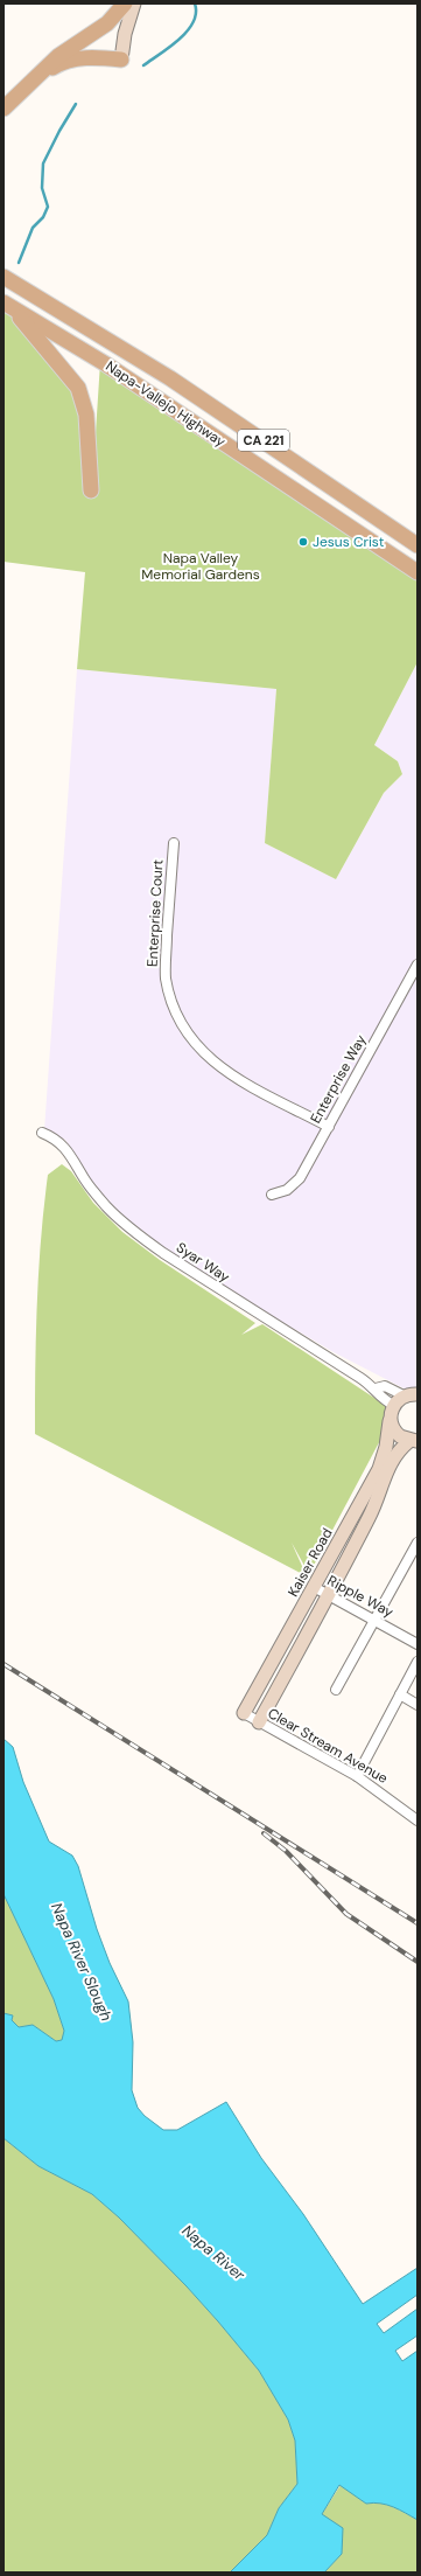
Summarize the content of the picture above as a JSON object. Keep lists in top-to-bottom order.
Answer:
{
  "streets": {
    "main road": ["Napa-Vallejo Highway", "CA 221"],
    "street": [
      "Enterprise Court",
      "Enterprise Way",
      "Syar Way",
      "Kaiser Road",
      "Ripple Way",
      "Clear Stream Avenue"
    ]
  },
  "crossings": [
    ["Enterprise Court", "Enterprise Way"],
    ["Syar Way", "Kaiser Road"],
    ["Kaiser Road", "Ripple Way"],
    ["Kaiser Road", "Clear Stream Avenue"]
  ],
  "water": ["Napa River Slough", "Napa River"],
  "parks": ["Napa Valley Memorial Gardens"],
  "places": ["Jesus Crist"]
}
